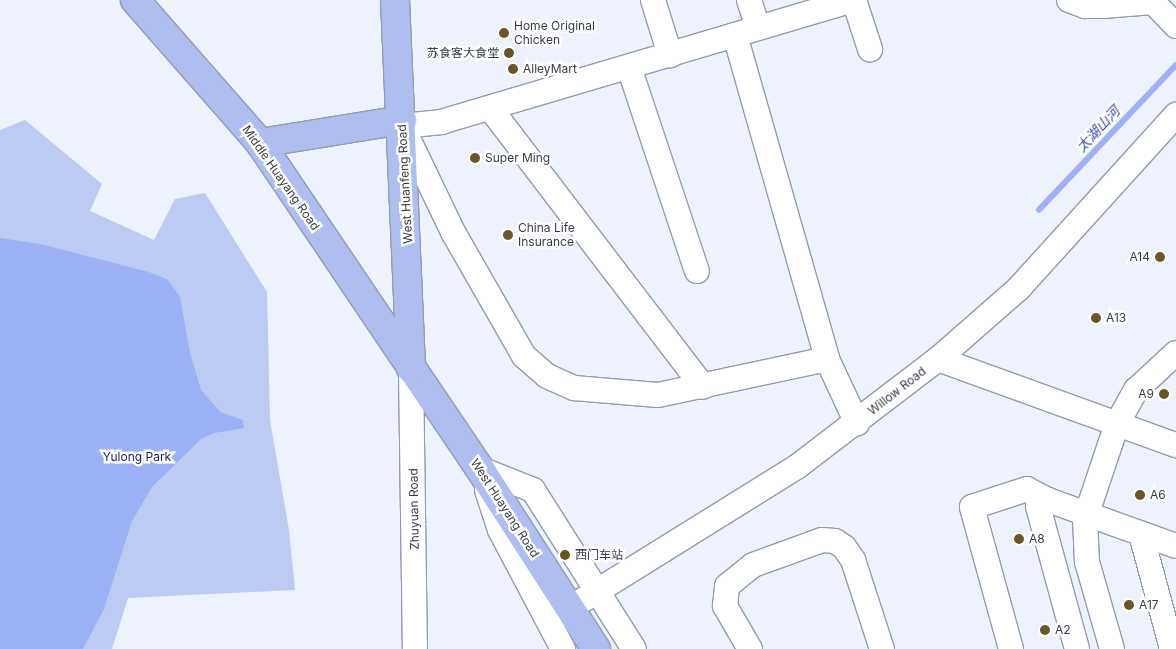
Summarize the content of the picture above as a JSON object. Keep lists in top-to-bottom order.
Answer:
{
  "streets": {
    "main road": ["Middle Huayang Road", "West Huanfeng Road", "West Huayang Road"],
    "street": ["Willow Road", "Zhuyuan Road"]
  },
  "crossings": [
    ["Middle Huayang Road", "West Huanfeng Road"],
    ["Middle Huayang Road", "West Huayang Road"],
    ["Middle Huayang Road", "Zhuyuan Road"],
    ["West Huanfeng Road", "West Huayang Road"],
    ["West Huanfeng Road", "Zhuyuan Road"],
    ["Willow Road", "West Huayang Road"],
    ["West Huayang Road", "Zhuyuan Road"]
  ],
  "water": ["太湖山河"],
  "parks": ["Yulong Park"],
  "places": [
    "Home Original Chicken",
    "苏食客大食堂",
    "AlleyMart",
    "Super Ming",
    "China Life Insurance",
    "A14",
    "A13",
    "A9",
    "A6",
    "A8",
    "西门车站",
    "A17",
    "A2"
  ]
}
